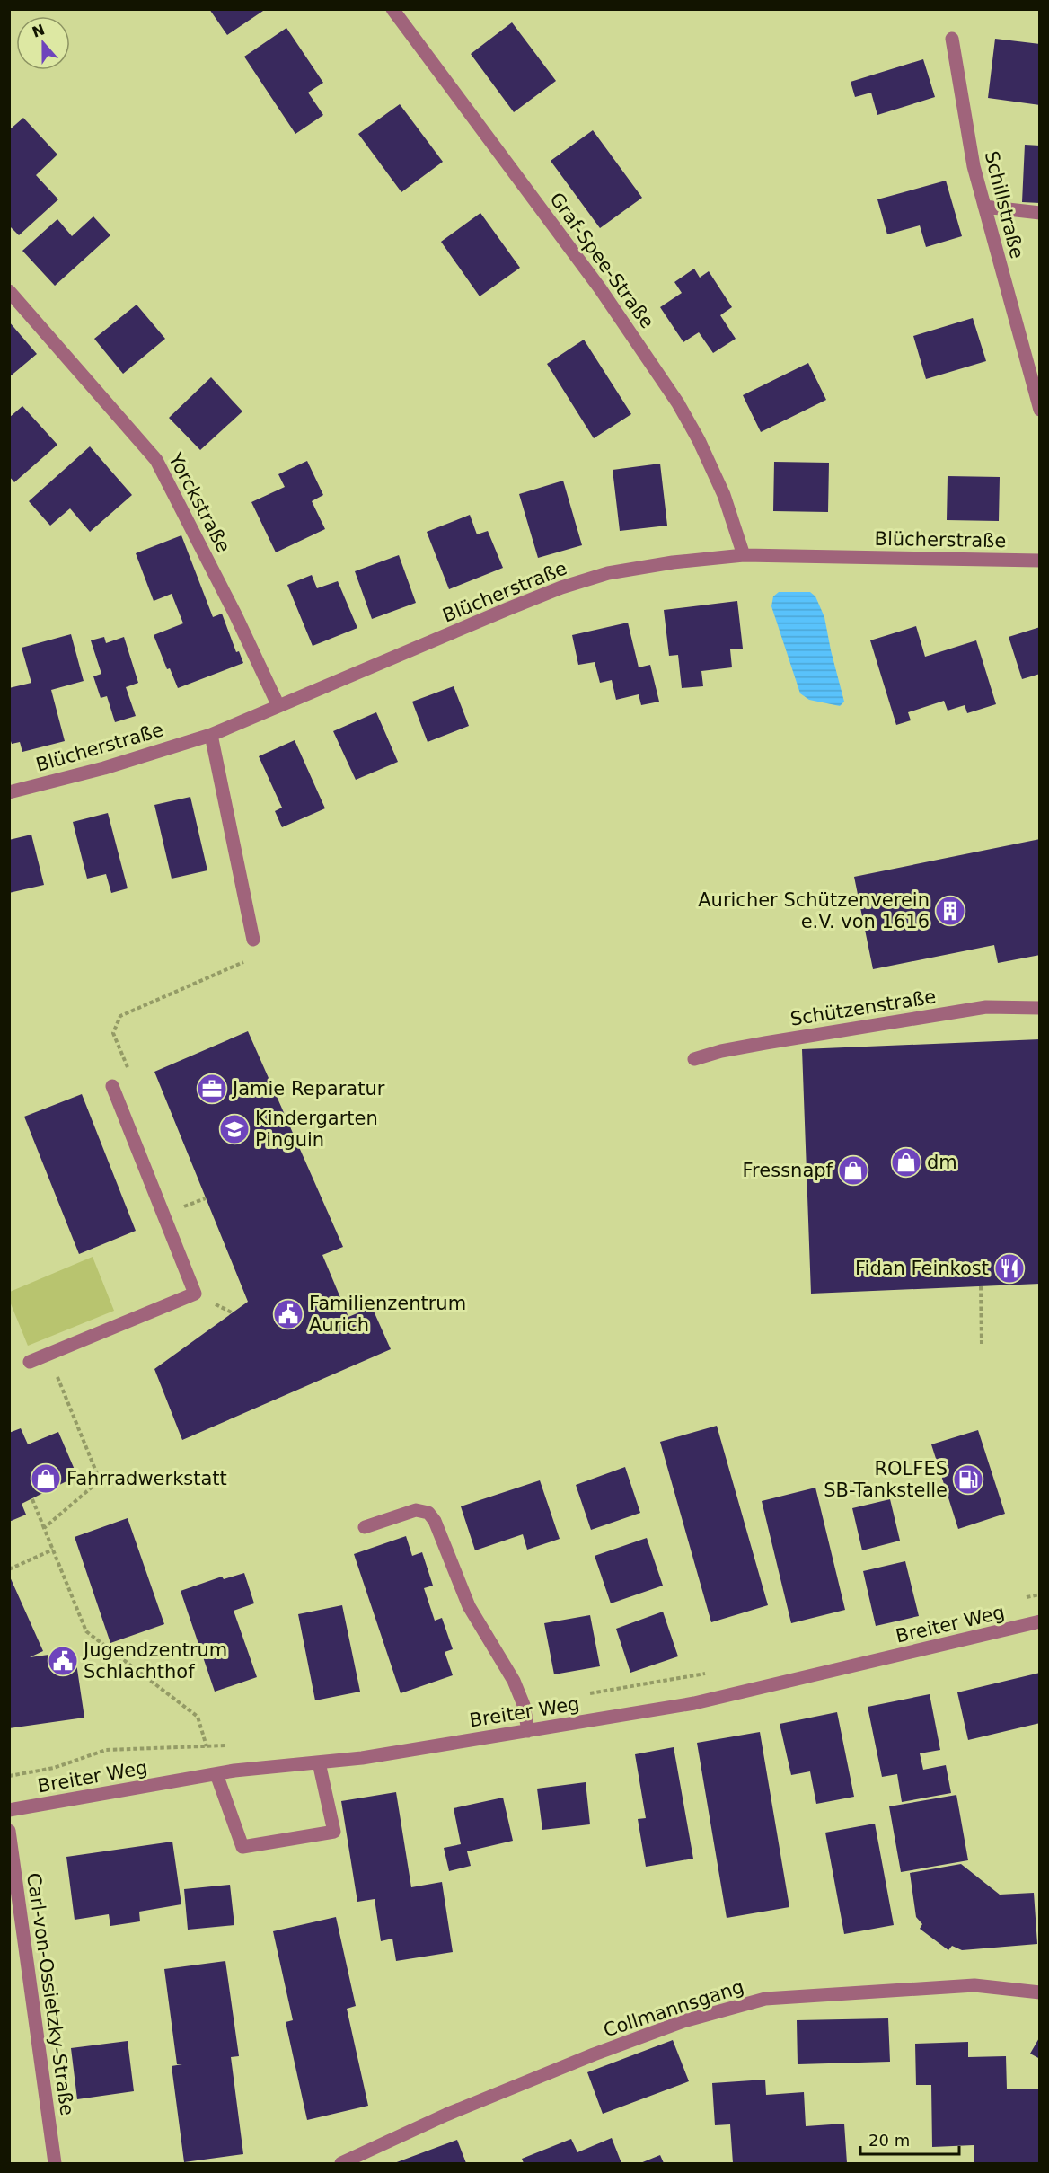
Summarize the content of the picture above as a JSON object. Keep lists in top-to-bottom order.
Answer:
{
  "streets": {
    "street": [
      "Schillstraße",
      "Graf-Spee-Straße",
      "Yorckstraße",
      "Blücherstraße",
      "Schützenstraße",
      "Breiter Weg",
      "Carl-von-Ossietzky-Straße",
      "Collmannsgang"
    ]
  },
  "crossings": [
    ["Graf-Spee-Straße", "Blücherstraße"],
    ["Yorckstraße", "Blücherstraße"]
  ],
  "places": {
    "building": ["Auricher Schützenverein e.V. von 1616"],
    "office": ["Jamie Reparatur"],
    "school or university": ["Kindergarten Pinguin"],
    "shop": ["dm", "Fressnapf", "Fahrradwerkstatt"],
    "restaurant": ["Fidan Feinkost"],
    "public building": ["Familienzentrum Aurich", "Jugendzentrum Schlachthof"],
    "fuel station": ["ROLFES SB-Tankstelle"]
  },
  "scale_bar": "20 m",
  "north": "top"
}
